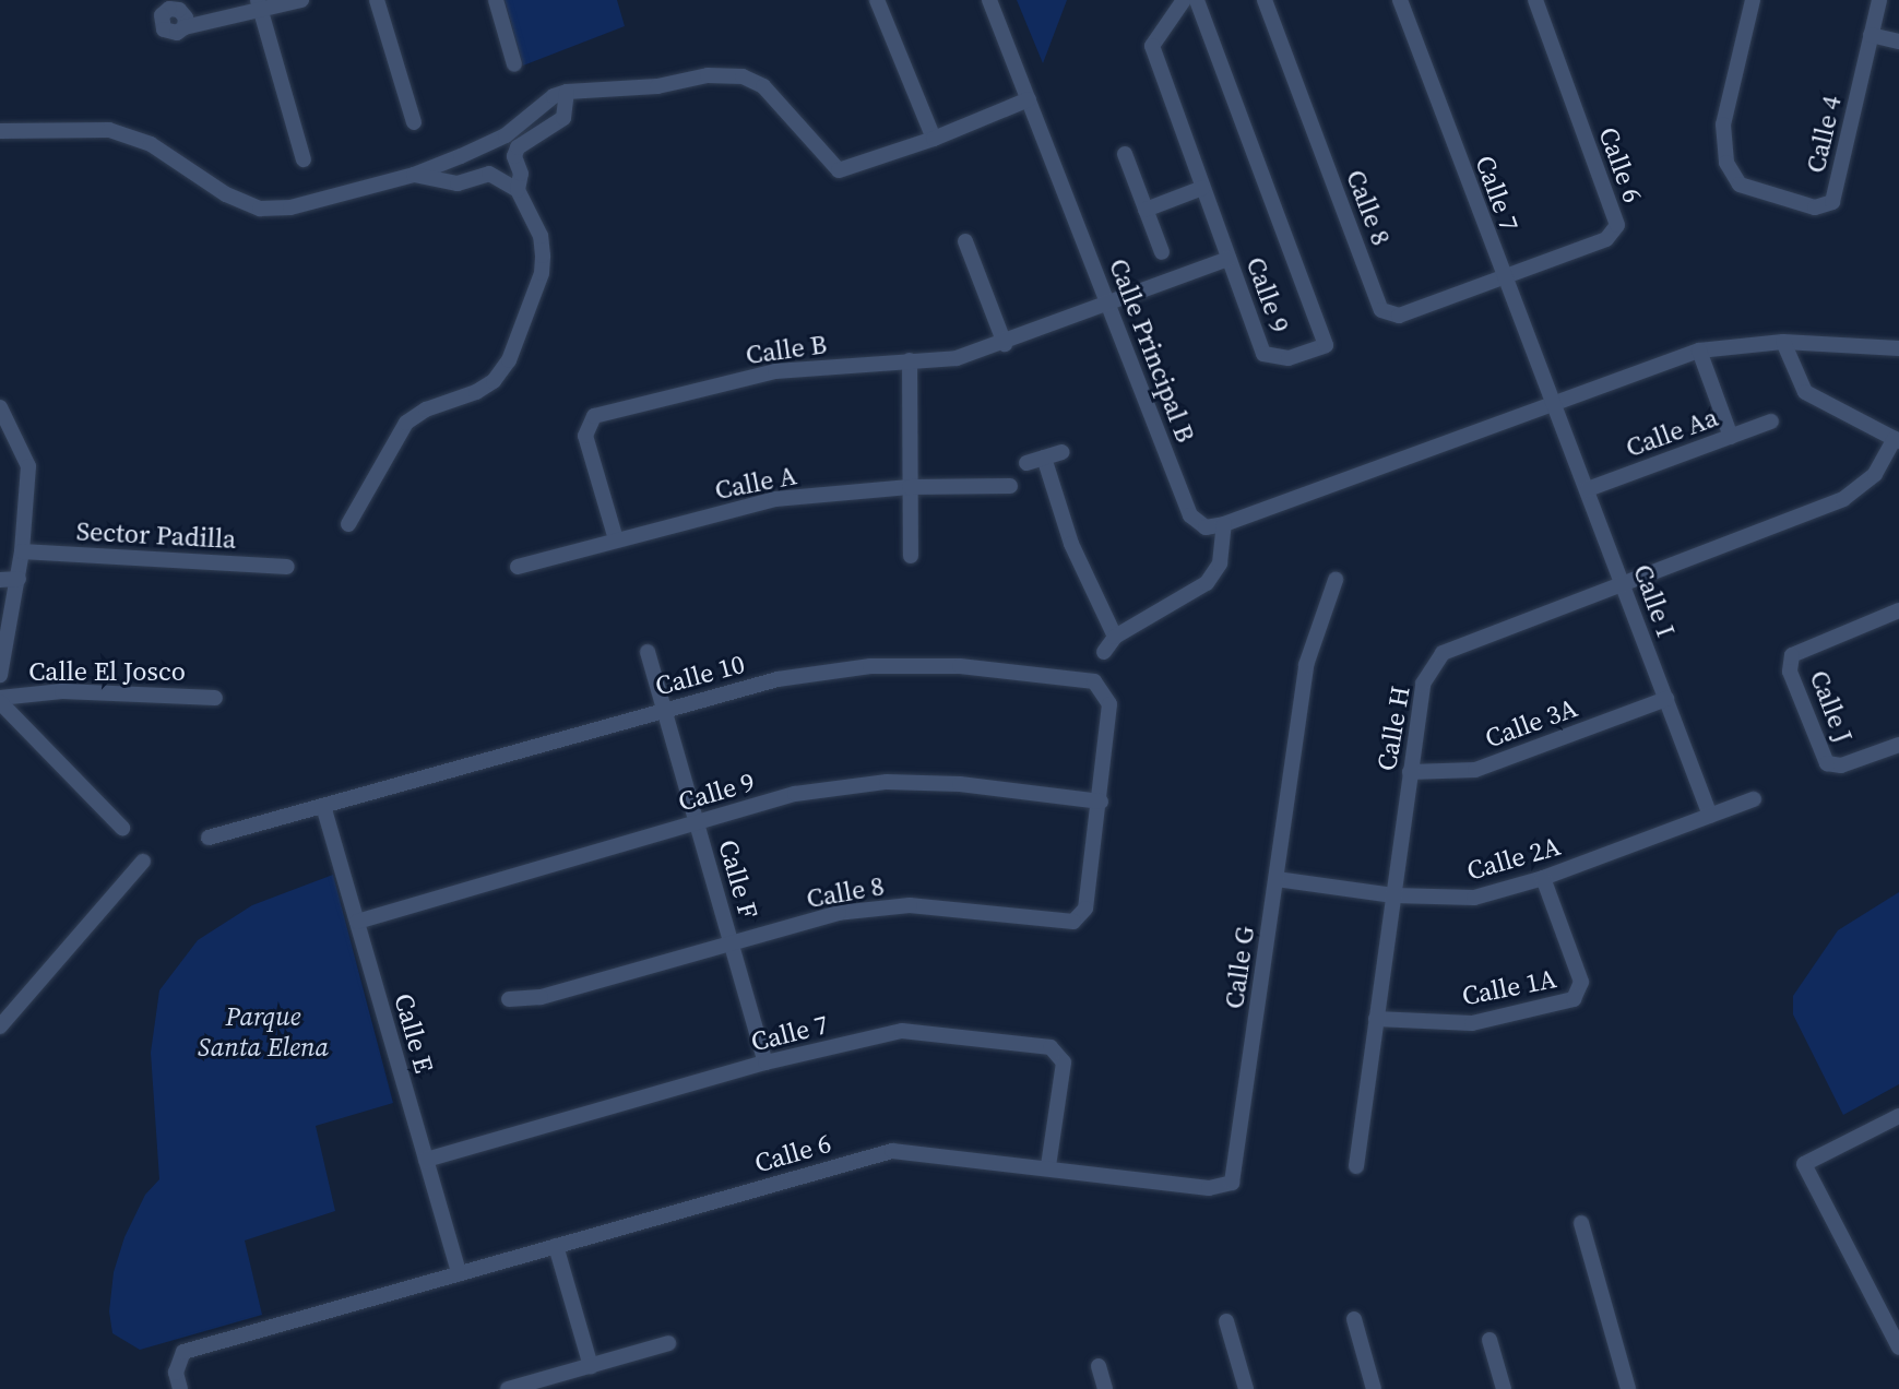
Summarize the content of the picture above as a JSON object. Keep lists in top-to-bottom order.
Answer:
{
  "streets": {
    "street": [
      "Calle 4",
      "Calle 6",
      "Calle 7",
      "Calle 8",
      "Calle 9",
      "Calle B",
      "Calle Principal B",
      "Calle Aa",
      "Calle A",
      "Sector Padilla",
      "Calle I",
      "Calle El Josco",
      "Calle 10",
      "Calle J",
      "Calle 3A",
      "Calle H",
      "Calle 2A",
      "Calle F",
      "Calle G",
      "Calle 1A",
      "Calle E"
    ]
  },
  "crossings": [
    ["Calle 6", "Calle 7"],
    ["Calle 6", "Calle 8"],
    ["Calle 6", "Calle G"],
    ["Calle 6", "Calle E"],
    ["Calle 7", "Calle 8"],
    ["Calle 7", "Calle I"],
    ["Calle 7", "Calle F"],
    ["Calle 7", "Calle G"],
    ["Calle 7", "Calle E"],
    ["Calle 8", "Calle 9"],
    ["Calle 8", "Calle 10"],
    ["Calle 8", "Calle F"],
    ["Calle 9", "Calle 10"],
    ["Calle 9", "Calle F"],
    ["Calle 9", "Calle E"],
    ["Calle B", "Calle Principal B"],
    ["Calle B", "Calle A"],
    ["Calle Aa", "Calle I"],
    ["Calle I", "Calle 3A"],
    ["Calle I", "Calle H"],
    ["Calle I", "Calle 2A"],
    ["Calle 10", "Calle F"],
    ["Calle 10", "Calle E"],
    ["Calle 3A", "Calle H"],
    ["Calle H", "Calle 2A"],
    ["Calle H", "Calle 1A"],
    ["Calle 2A", "Calle G"],
    ["Calle 2A", "Calle 1A"]
  ],
  "parks": ["Parque Santa Elena"]
}
